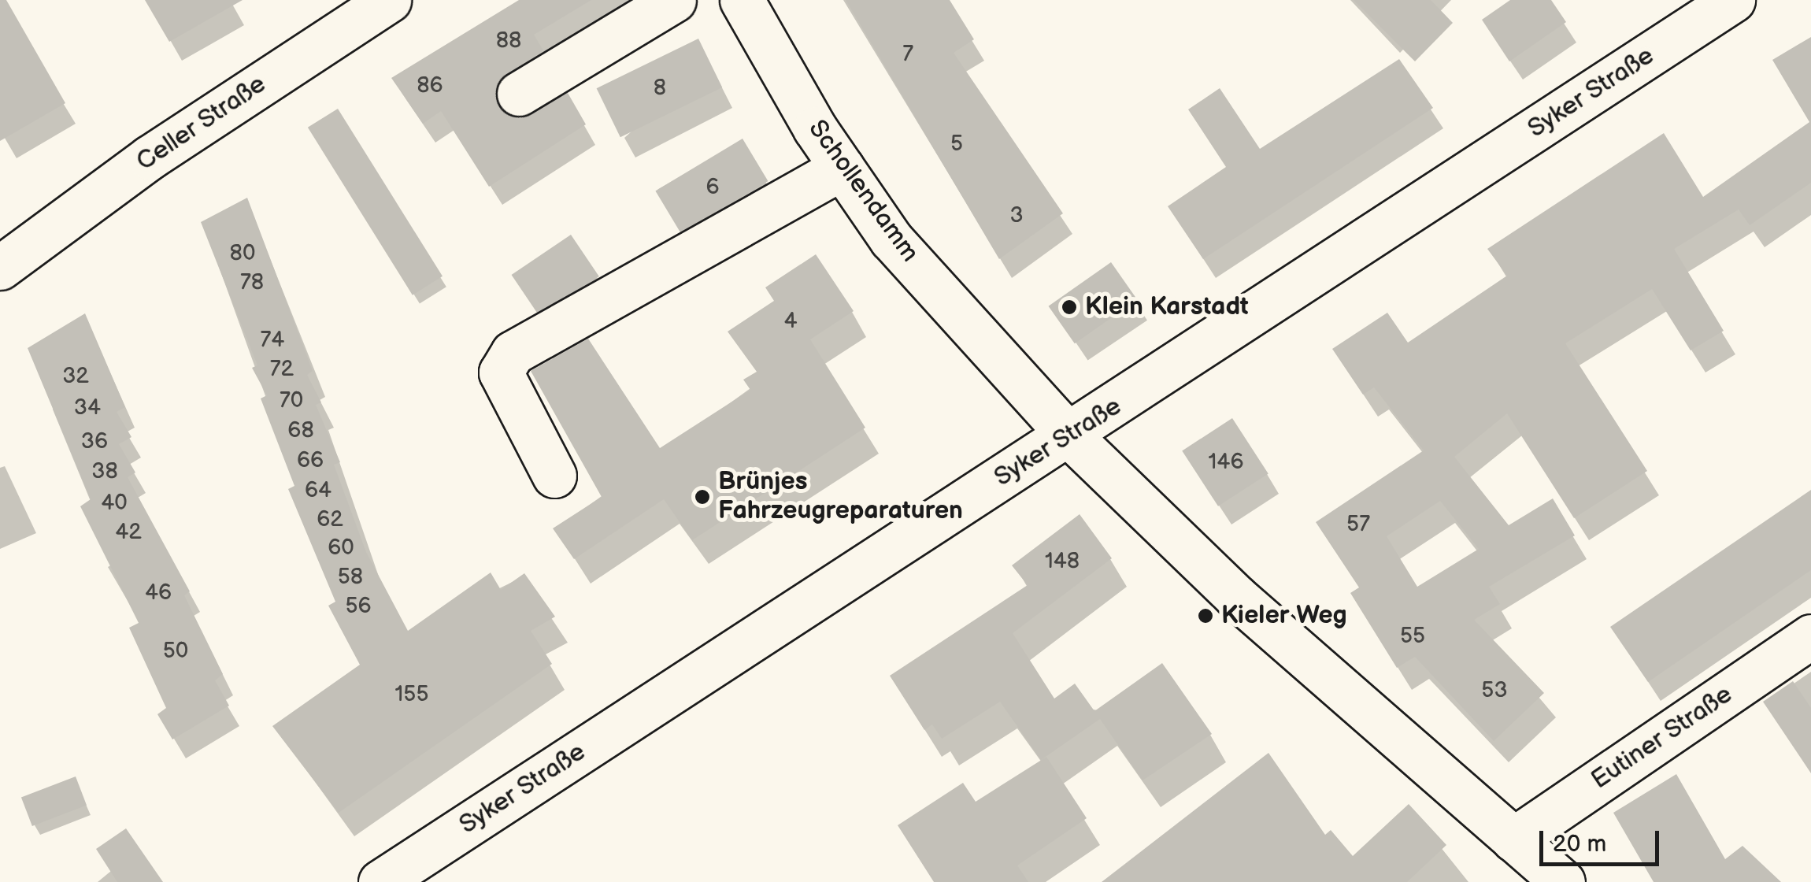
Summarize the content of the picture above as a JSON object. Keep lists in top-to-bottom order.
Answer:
{
  "streets": {
    "street": [
      "Syker Straße",
      "Celler Straße",
      "Schollendamm",
      "Eutiner Straße"
    ]
  },
  "crossings": [
    ["Syker Straße", "Schollendamm"]
  ],
  "places": ["Klein Karstadt", "Brünjes Fahrzeugreparaturen", "Kieler Weg"],
  "house_numbers": [
    "88",
    "7",
    "86",
    "8",
    "5",
    "6",
    "3",
    "80",
    "78",
    "4",
    "74",
    "72",
    "32",
    "70",
    "34",
    "68",
    "36",
    "66",
    "146",
    "38",
    "64",
    "40",
    "62",
    "57",
    "42",
    "60",
    "148",
    "58",
    "46",
    "56",
    "55",
    "50",
    "53",
    "155"
  ],
  "scale_bar": "20 m"
}
